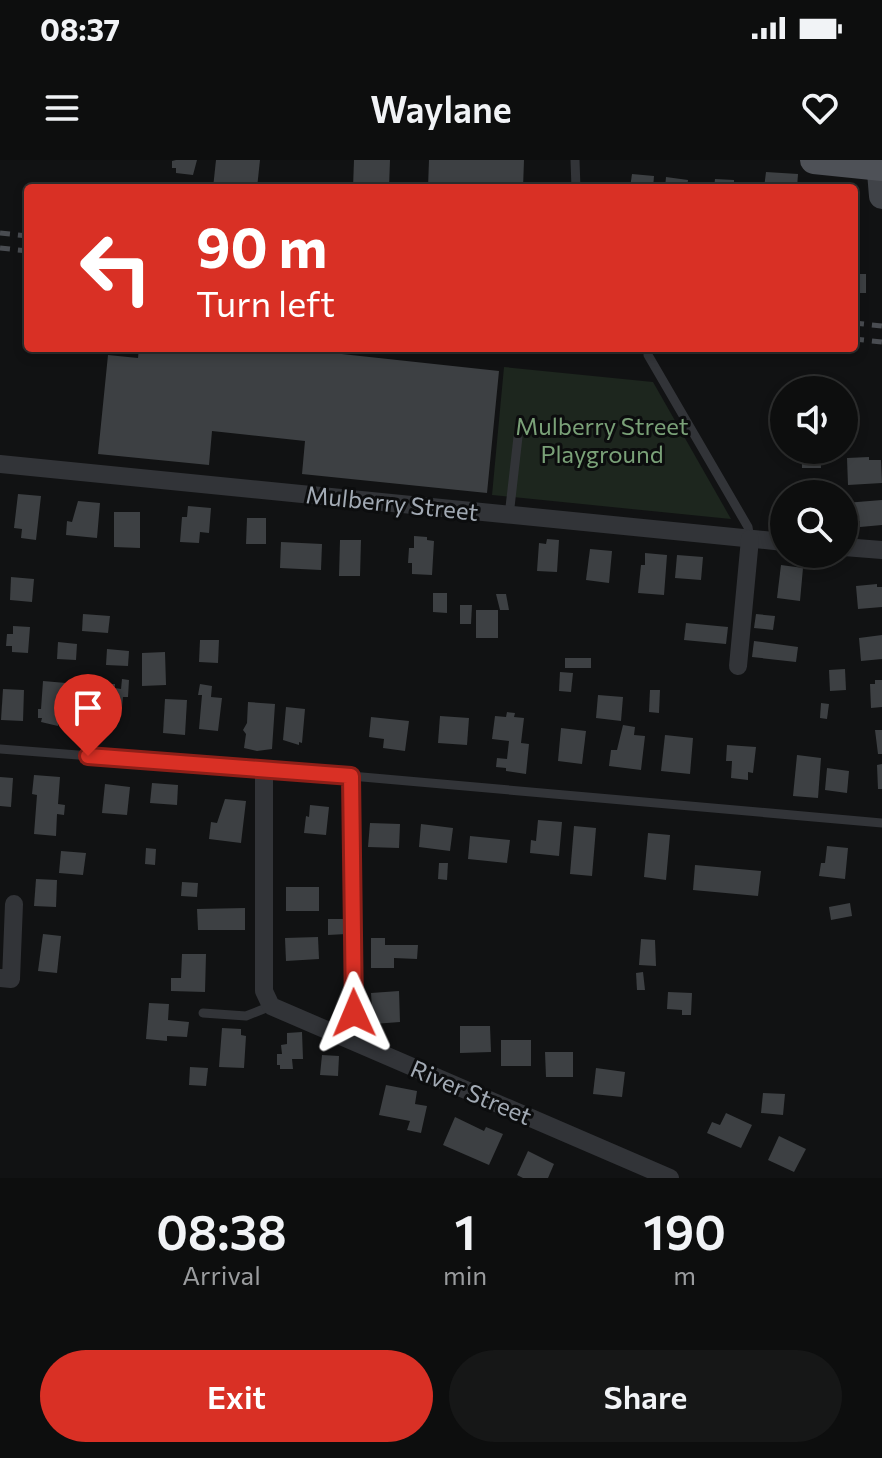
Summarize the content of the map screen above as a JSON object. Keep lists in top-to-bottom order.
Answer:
{
  "streets": {
    "street": ["Mulberry Street", "River Street"]
  },
  "parks": ["Mulberry Street Playground"],
  "page": {
    "status": "08:37",
    "header": "Waylane",
    "turn": ["90 m", "Turn left"],
    "eta": [
      "08:38",
      "Arrival",
      "1",
      "min",
      "190",
      "m"
    ],
    "buttons": ["Exit", "Share"]
  }
}
